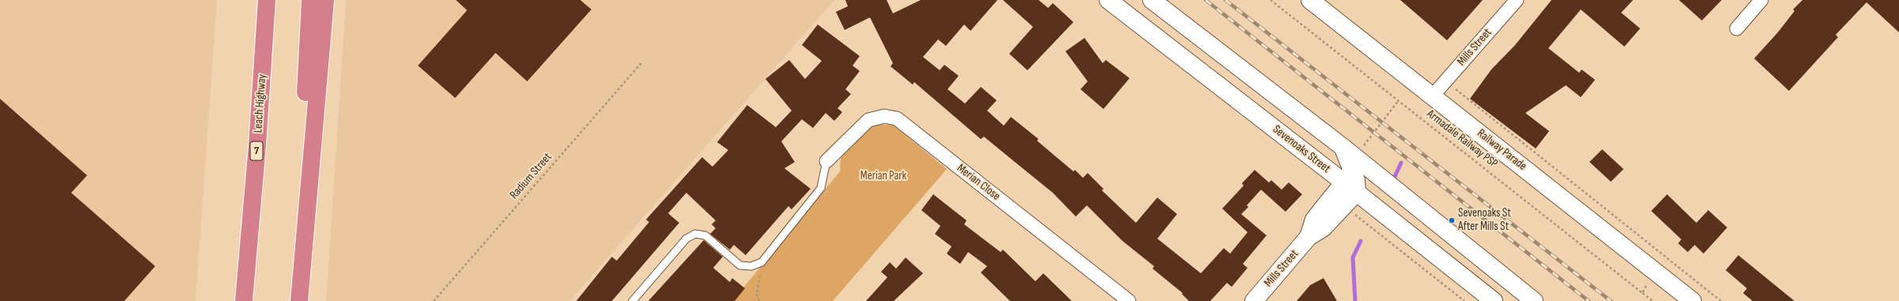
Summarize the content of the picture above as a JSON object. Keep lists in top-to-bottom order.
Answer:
{
  "streets": {
    "highway": ["Leach Highway", "7"],
    "main road": ["Mills Street", "Sevenoaks Street", "Railway Parade"],
    "street": ["Merian Close"],
    "path": ["Armadale Railway PSP", "Radium Street"]
  },
  "crossings": [
    ["Mills Street", "Sevenoaks Street"],
    ["Mills Street", "Railway Parade"]
  ],
  "parks": ["Merian Park"],
  "places": ["Sevenoaks St After Mills St"]
}
